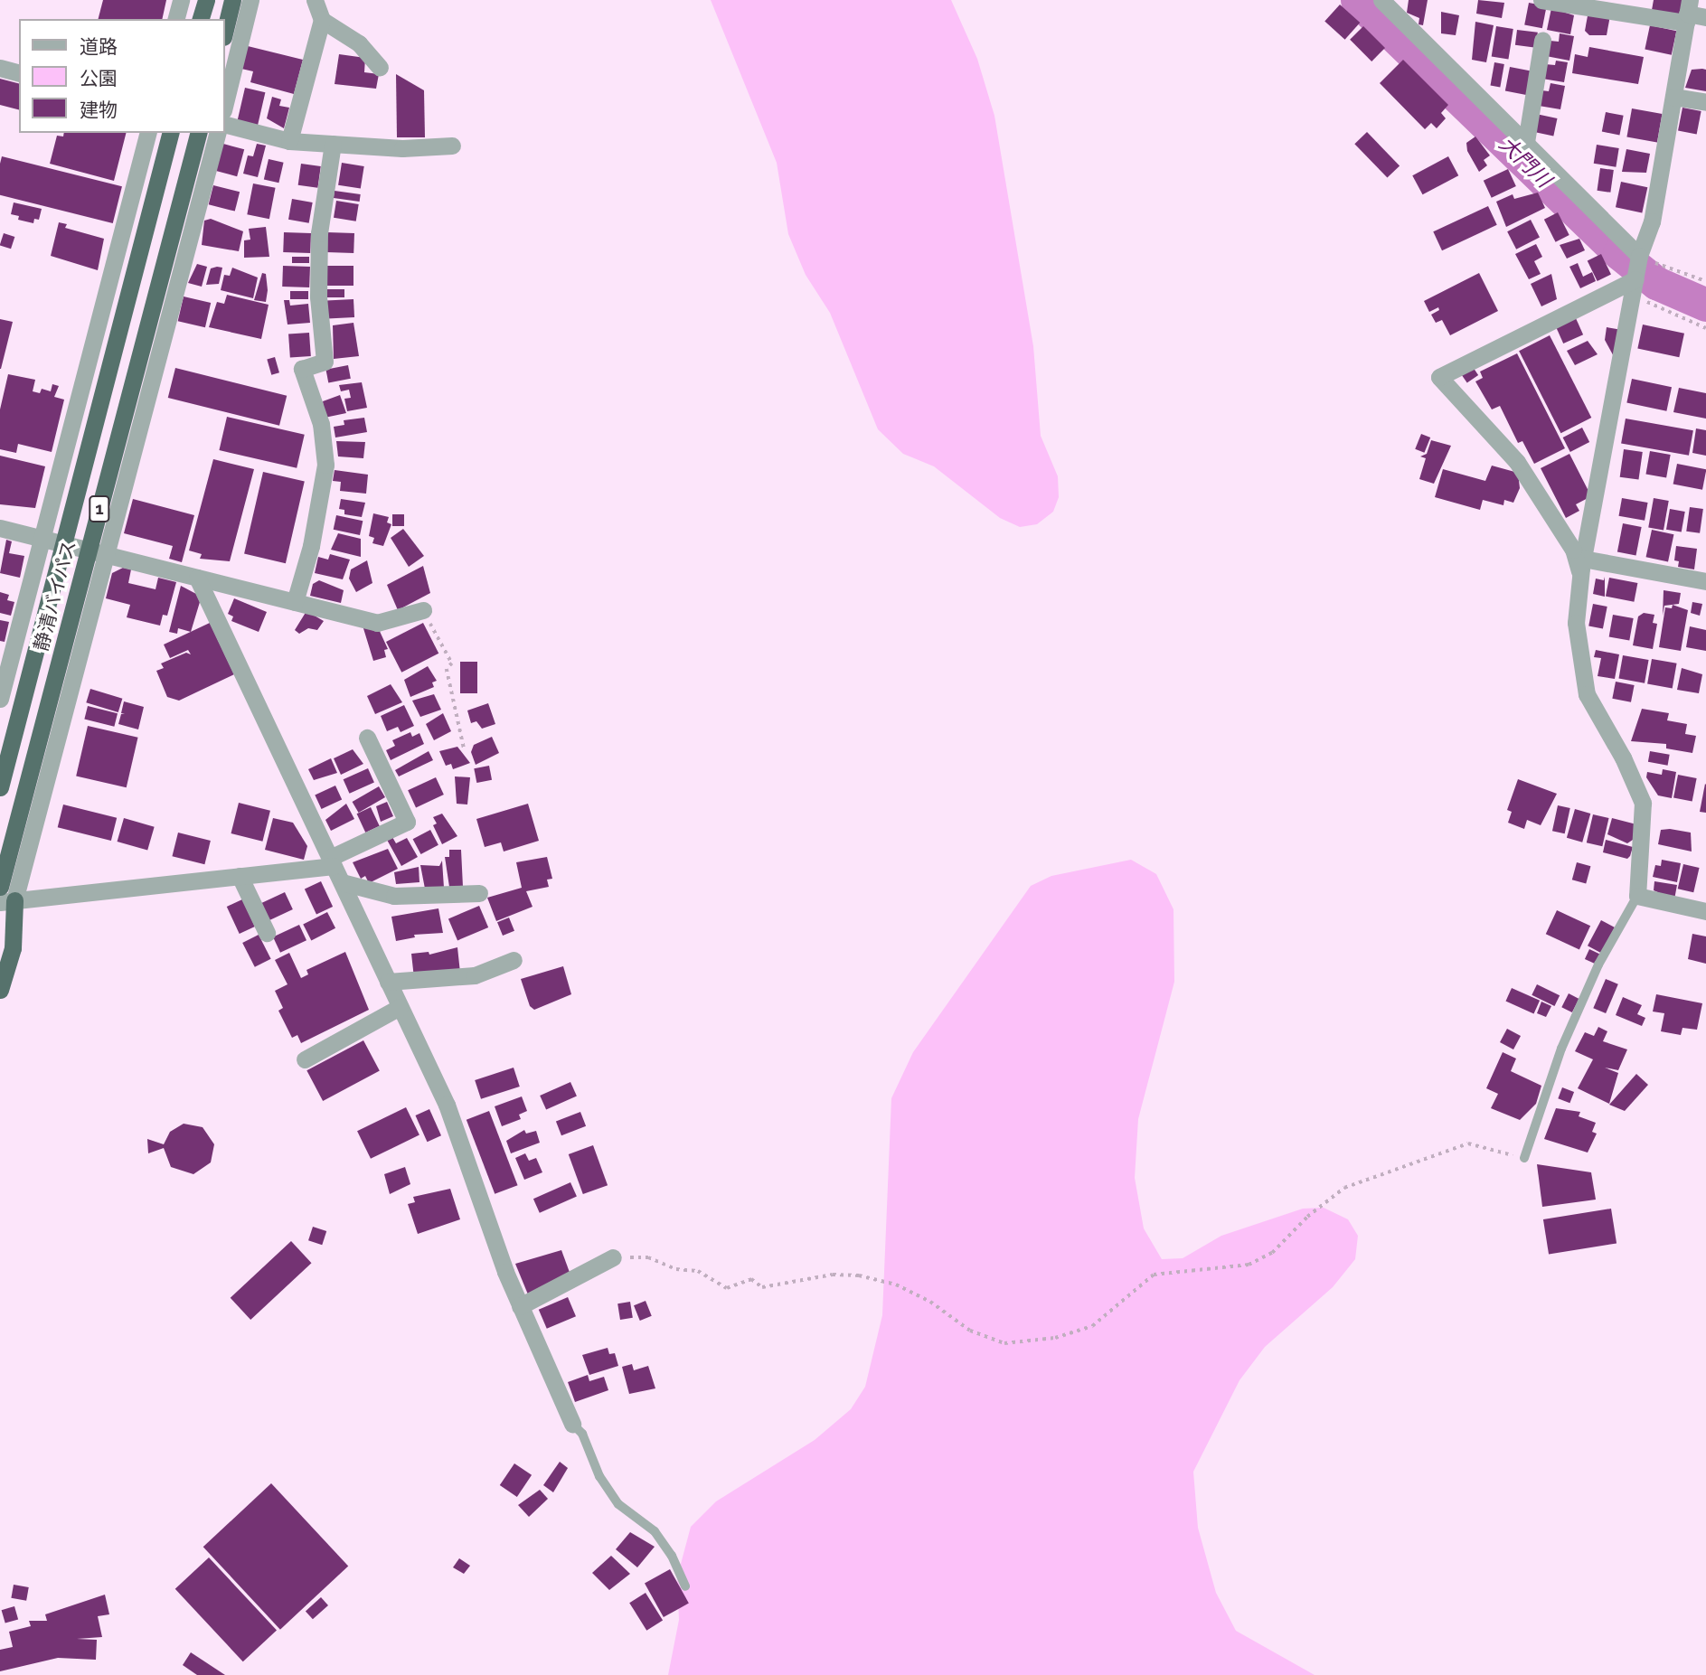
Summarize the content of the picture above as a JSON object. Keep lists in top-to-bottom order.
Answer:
{
  "streets": {
    "highway": ["1", "静清バイパス"]
  },
  "water": ["大門川"],
  "legend": ["道路", "公園", "建物"]
}
